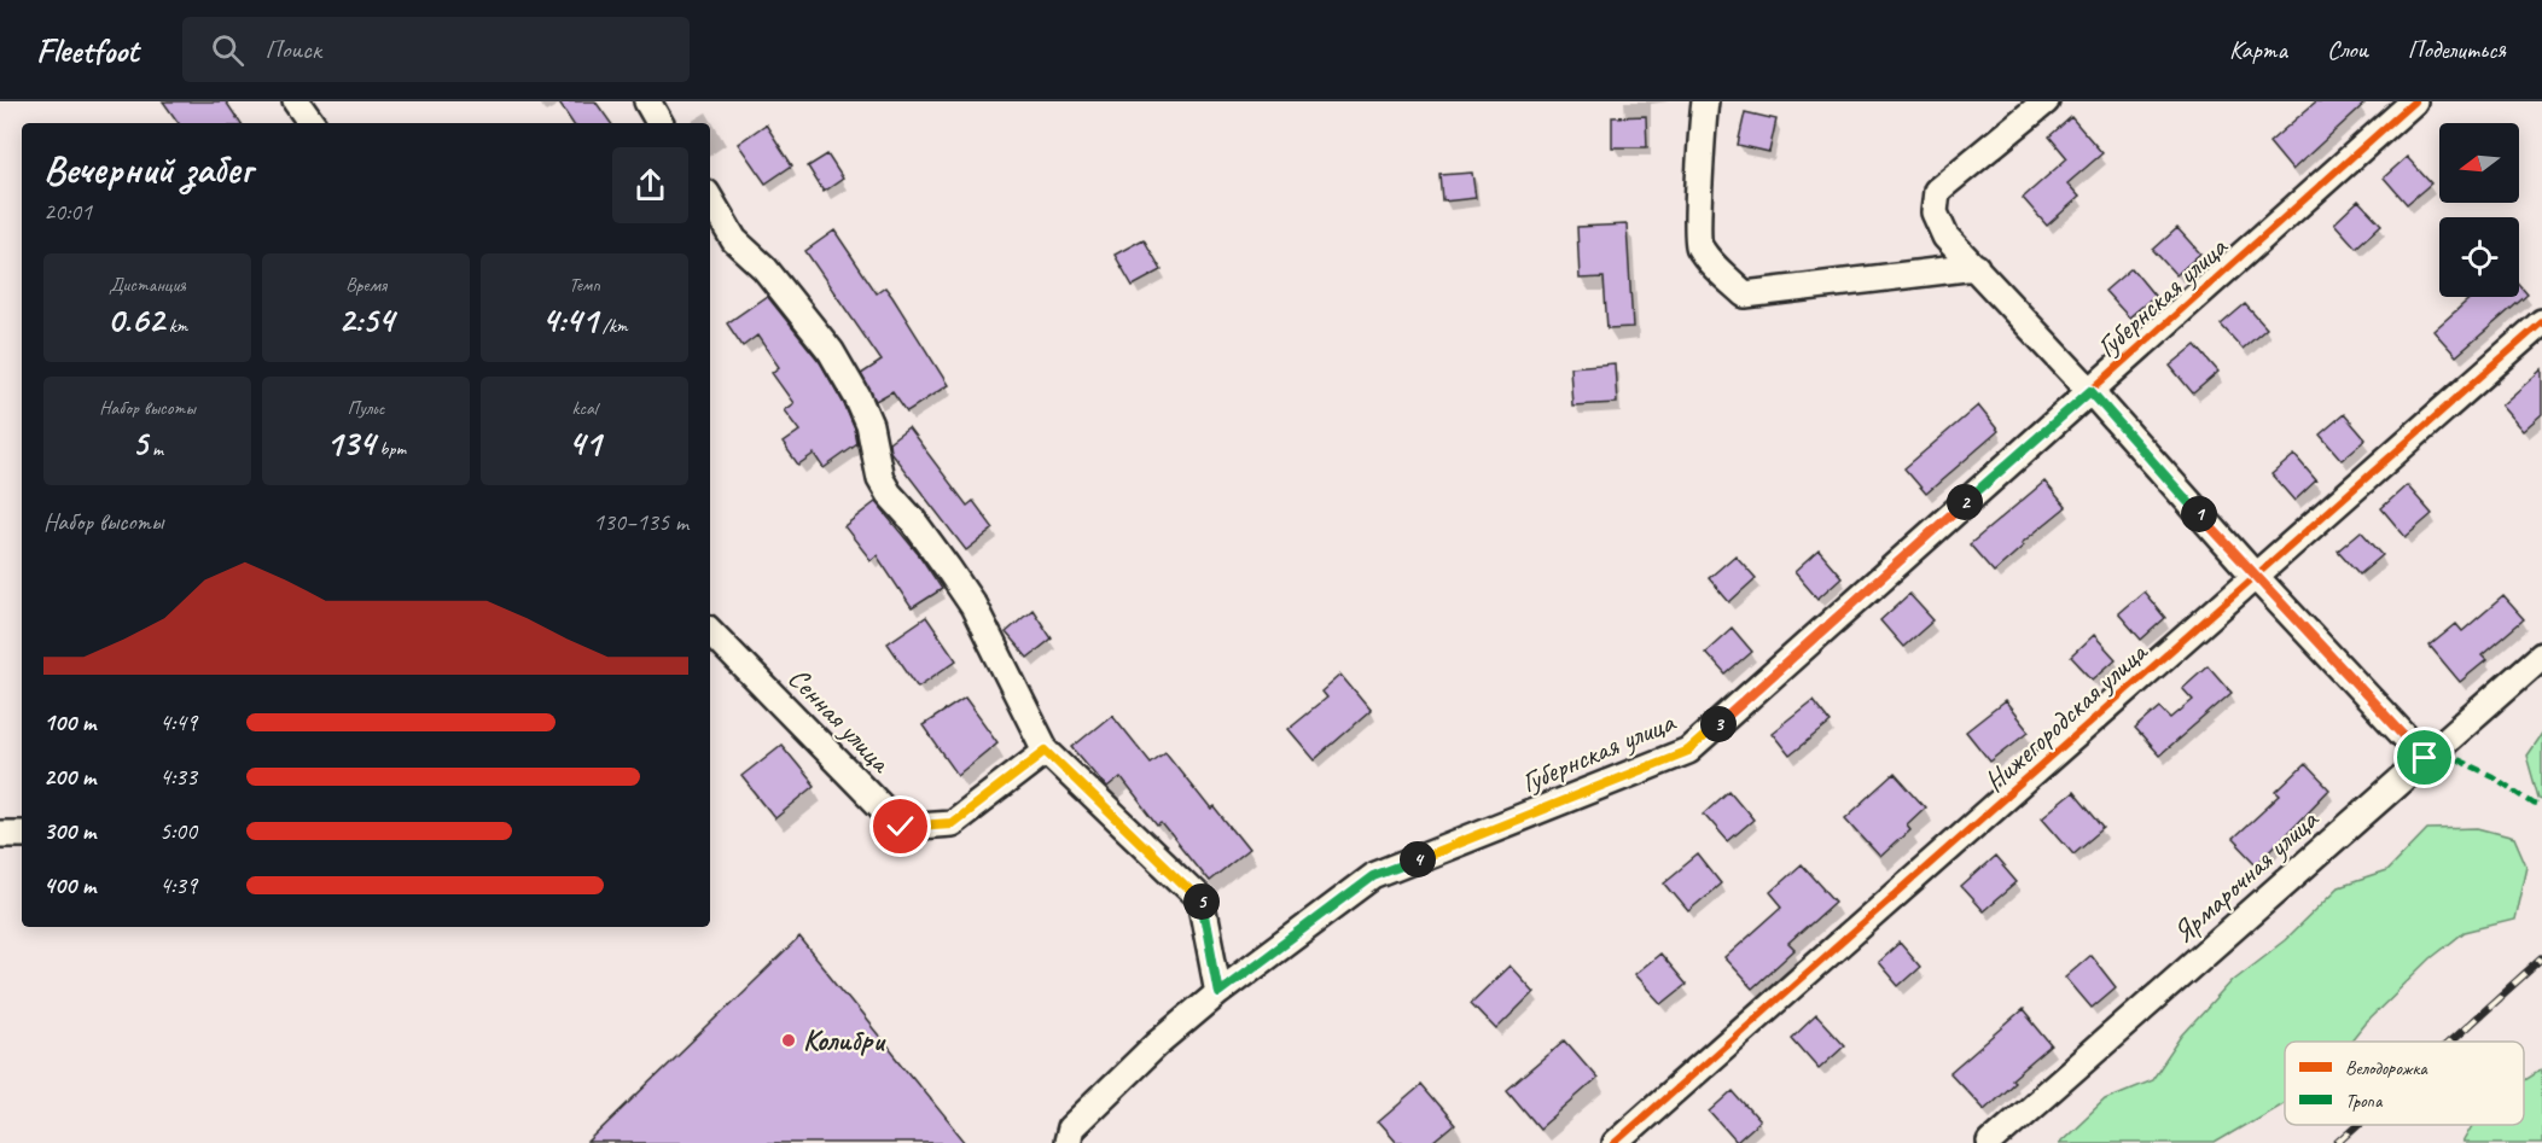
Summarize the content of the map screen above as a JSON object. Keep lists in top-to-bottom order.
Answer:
{
  "streets": {
    "street": [
      "Губернская улица",
      "Нижегородская улица",
      "Сенная улица",
      "Ярмарочная улица"
    ]
  },
  "places": ["Колибри"],
  "legend": ["Велодорожка", "Тропа"],
  "north": "left",
  "page": {
    "header": "Fleetfoot",
    "search": "Поиск",
    "nav": ["Карта", "Слои", "Поделиться"],
    "heading": ["Вечерний забег", "20:01"],
    "stats": [
      ["Дистанция", "0.62 km"],
      ["Время", "2:54"],
      ["Темп", "4:41 /km"],
      ["Набор высоты", "5 m"],
      ["Пульс", "134 bpm"],
      ["kcal", "41"]
    ],
    "pins": [
      "2",
      "1",
      "3",
      "4",
      "5"
    ],
    "chart": ["Набор высоты", "130–135 m"],
    "list": [
      {
        "name": "100 m",
        "note": "4:49"
      },
      {
        "name": "200 m",
        "note": "4:33"
      },
      {
        "name": "300 m",
        "note": "5:00"
      },
      {
        "name": "400 m",
        "note": "4:39"
      }
    ]
  }
}
